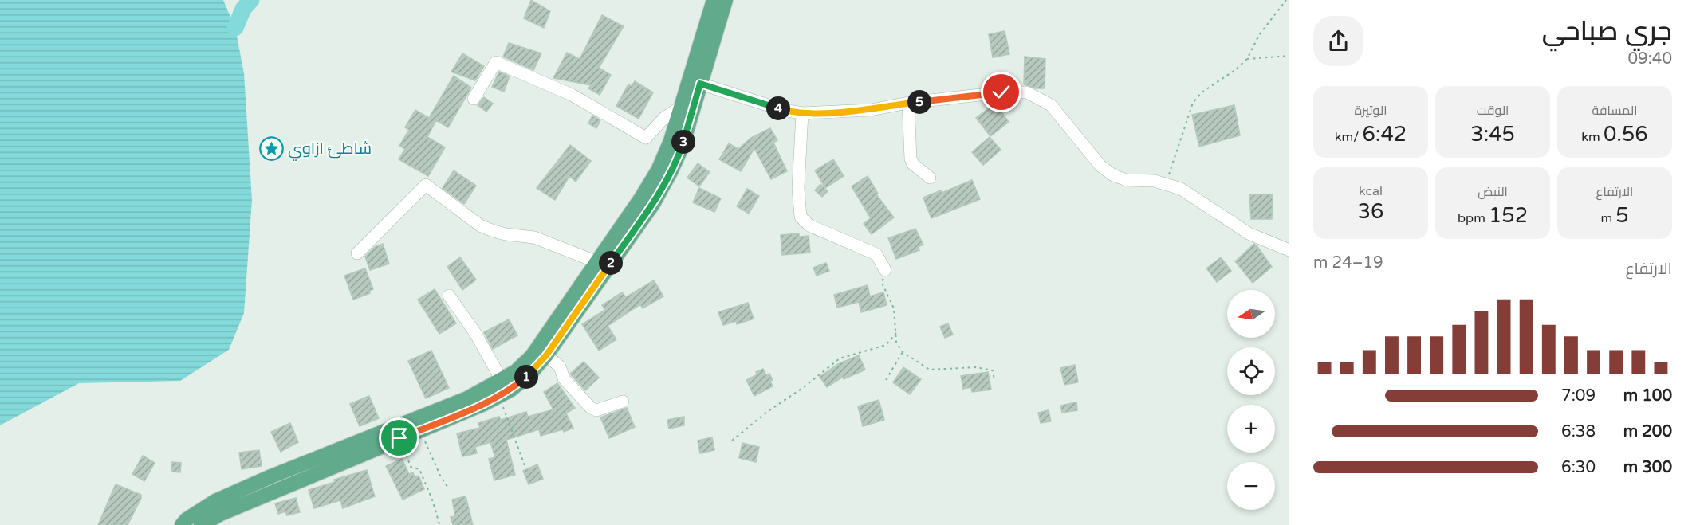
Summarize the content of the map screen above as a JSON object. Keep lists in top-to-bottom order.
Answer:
{
  "places": {
    "place": ["شاطئ ازاوي"]
  },
  "north": "left",
  "page": {
    "heading": ["جري صباحي", "09:40"],
    "stats": [
      ["المسافة", "0.56 km"],
      ["الوقت", "3:45"],
      ["الوتيرة", "6:42 /km"],
      ["الارتفاع", "5 m"],
      ["النبض", "152 bpm"],
      ["kcal", "36"]
    ],
    "pins": [
      "5",
      "4",
      "3",
      "2",
      "1"
    ],
    "chart": ["الارتفاع", "19–24 m"],
    "map_buttons": ["+", "−"],
    "list": [
      {
        "name": "100 m",
        "note": "7:09"
      },
      {
        "name": "200 m",
        "note": "6:38"
      },
      {
        "name": "300 m",
        "note": "6:30"
      }
    ]
  }
}
